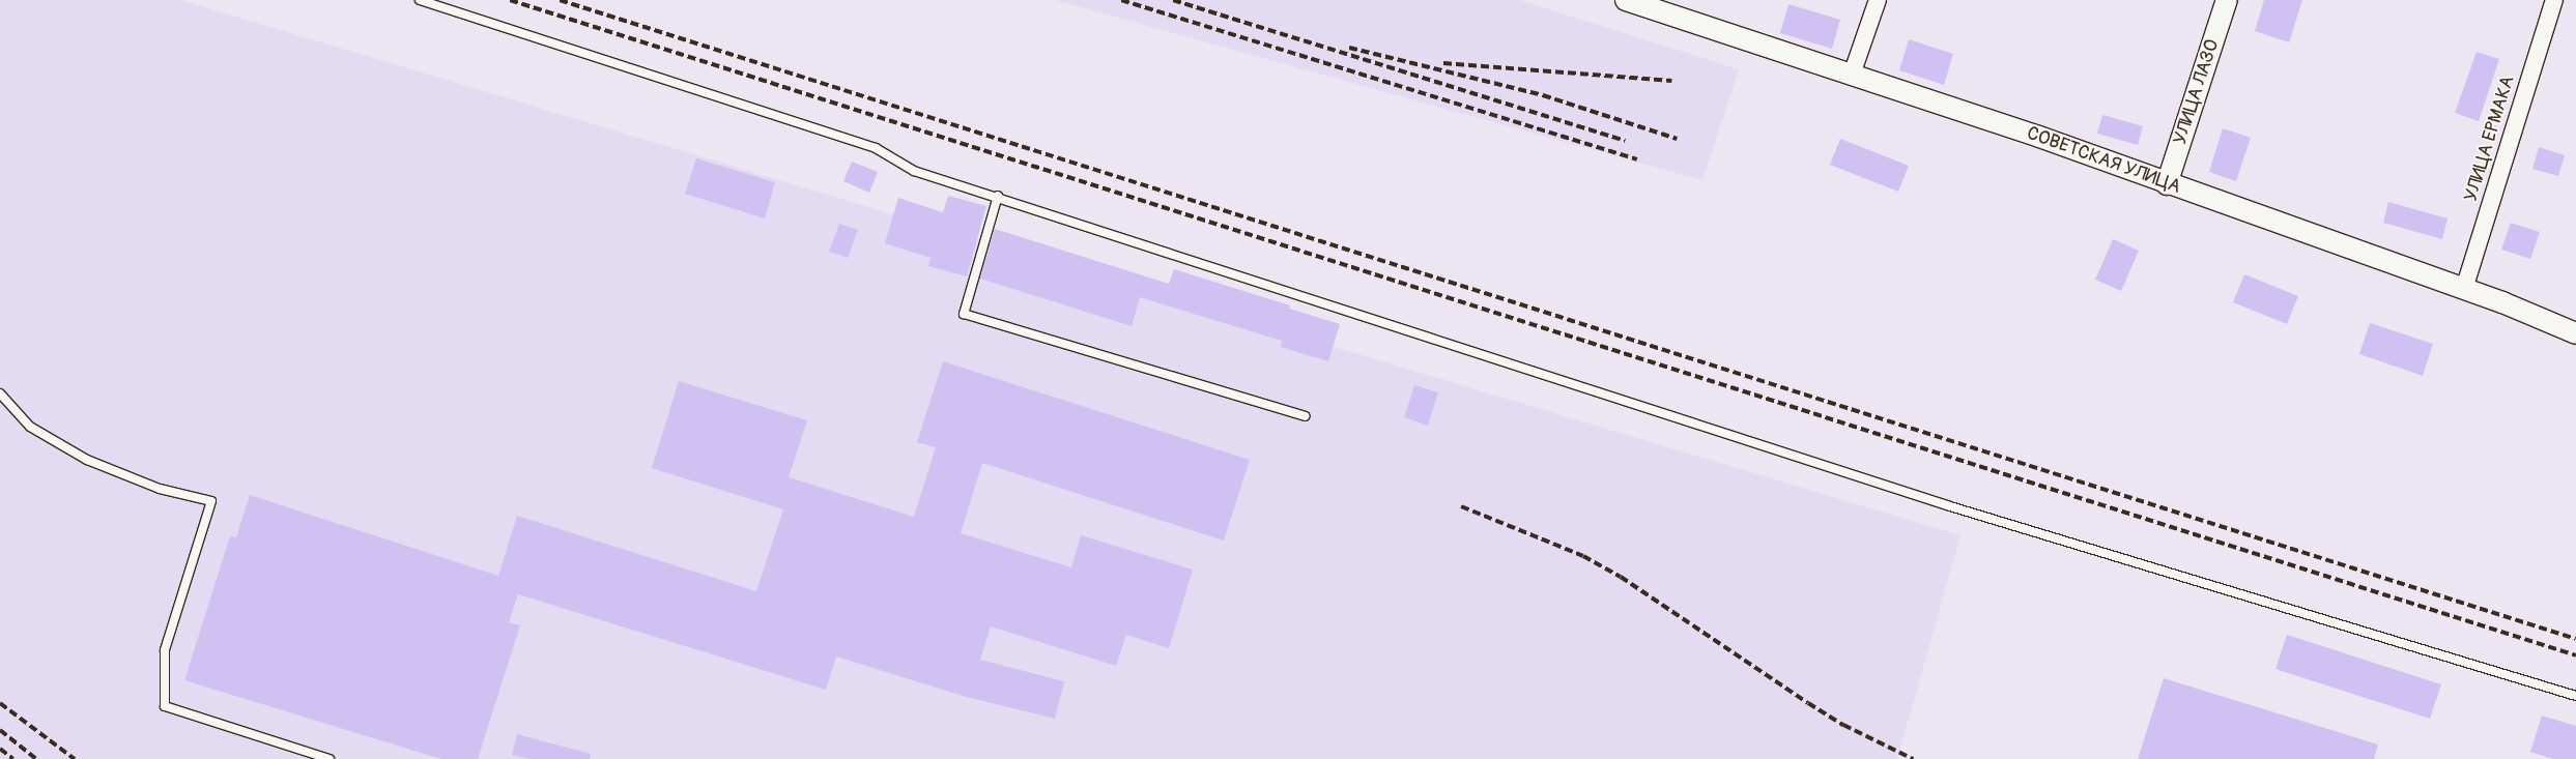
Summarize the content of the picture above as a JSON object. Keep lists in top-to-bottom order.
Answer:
{
  "streets": {
    "street": ["УЛИЦА ЛАЗО", "УЛИЦА ЕРМАКА", "СОВЕТСКАЯ УЛИЦА"]
  },
  "crossings": [
    ["УЛИЦА ЛАЗО", "СОВЕТСКАЯ УЛИЦА"],
    ["УЛИЦА ЕРМАКА", "СОВЕТСКАЯ УЛИЦА"]
  ]
}
